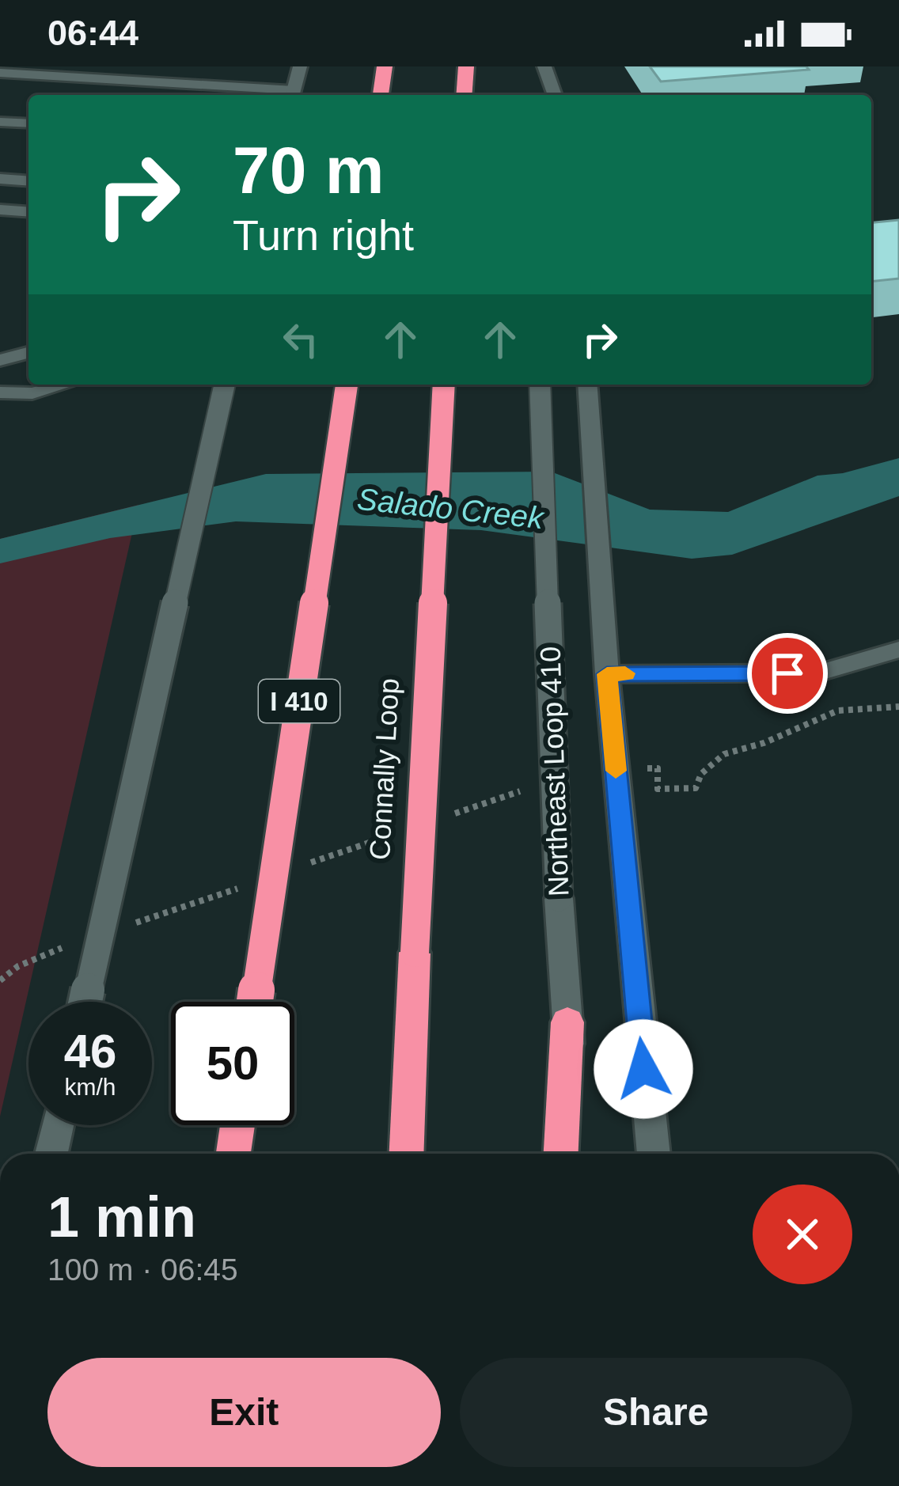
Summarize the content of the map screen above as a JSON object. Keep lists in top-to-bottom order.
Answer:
{
  "streets": {
    "highway": ["I 410", "Connally Loop"],
    "main road": ["Northeast Loop 410"]
  },
  "water": ["Salado Creek"],
  "page": {
    "status": "06:44",
    "turn": ["70 m", "Turn right"],
    "speed": "46 km/h",
    "limit": "50",
    "heading": ["1 min", "100 m · 06:45"],
    "buttons": ["Exit", "Share"]
  }
}
